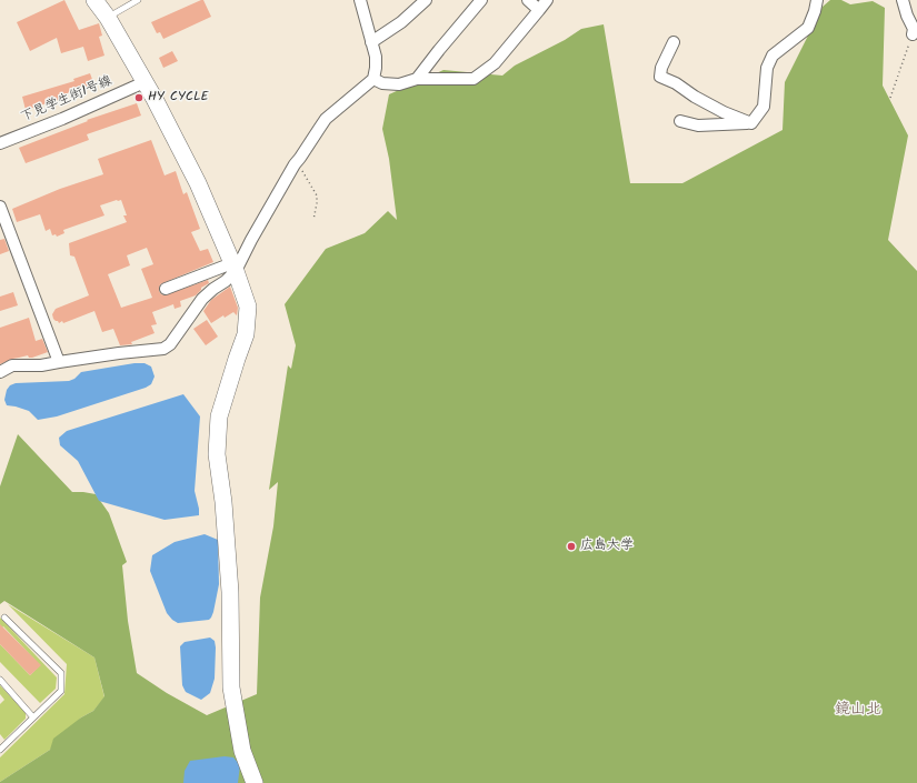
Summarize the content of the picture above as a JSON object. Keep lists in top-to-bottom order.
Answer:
{
  "streets": {
    "street": ["下見学生街1号線"]
  },
  "districts": ["鏡山北"],
  "places": ["HY CYCLE", "広島大学"]
}
